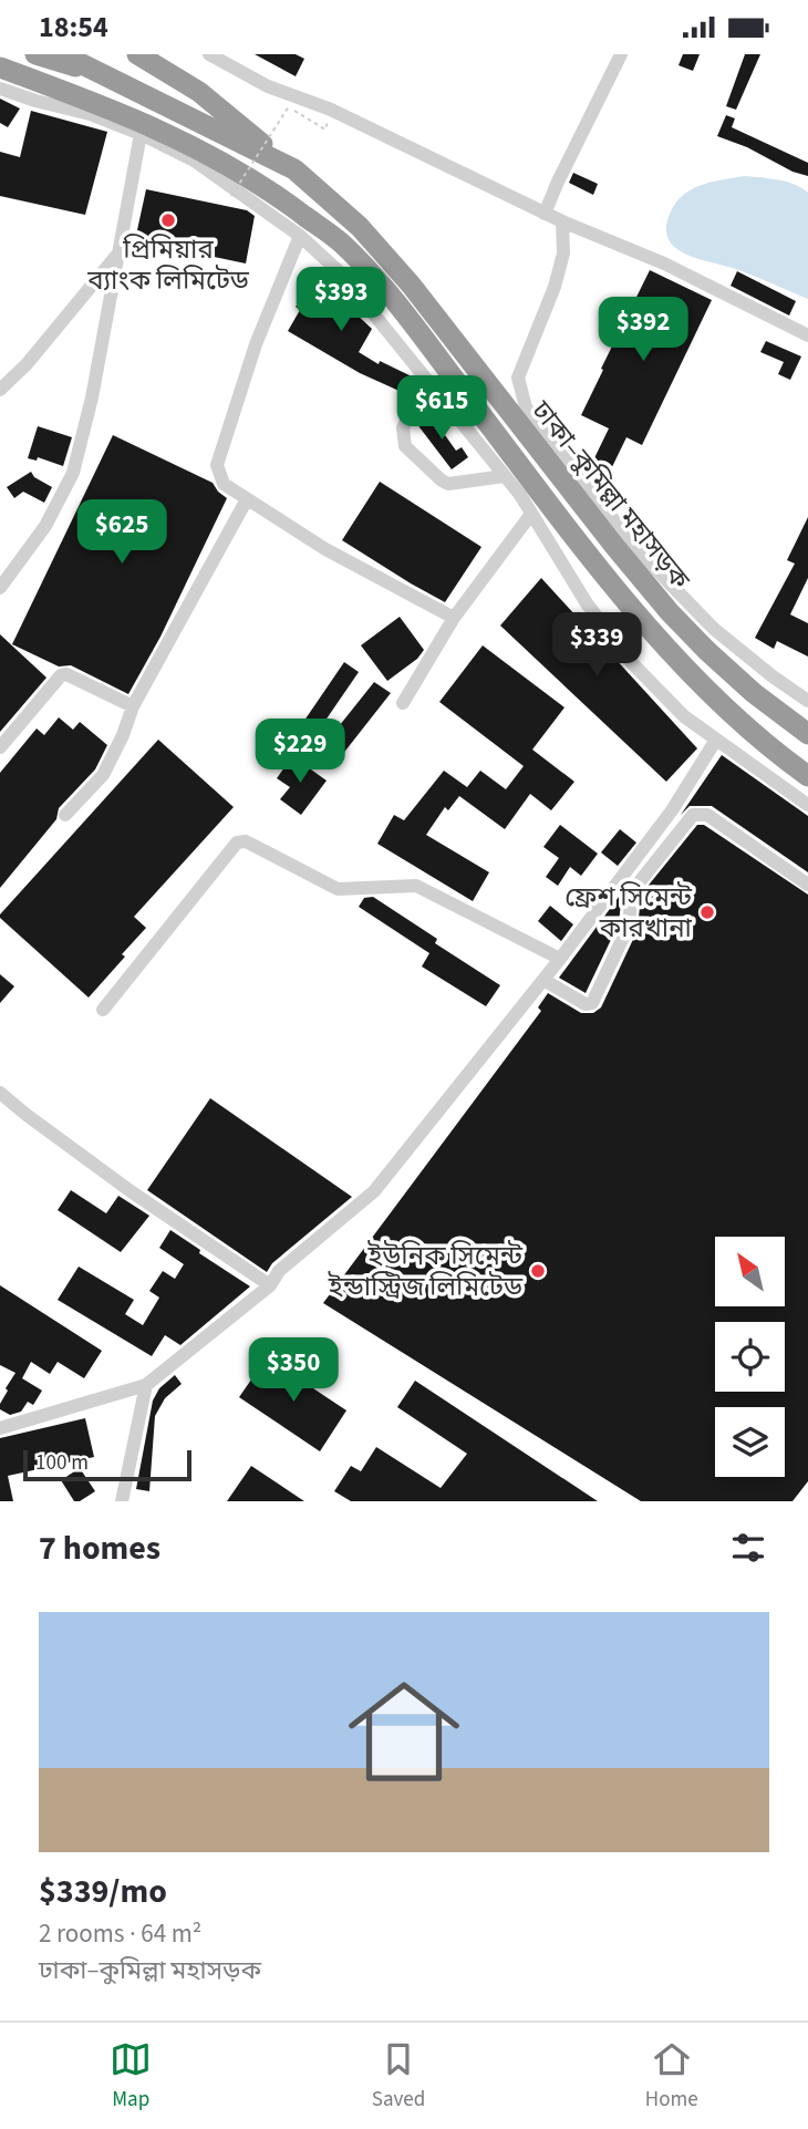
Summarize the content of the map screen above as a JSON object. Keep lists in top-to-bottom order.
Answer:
{
  "streets": {
    "highway": ["ঢাকা–কুমিল্লা মহাসড়ক"]
  },
  "places": ["প্রিমিয়ার ব্যাংক লিমিটেড", "ফ্রেশ সিমেন্ট কারখানা", "ইউনিক সিমেন্ট ইন্ডাস্ট্রিজ লিমিটেড"],
  "scale_bar": "100 m",
  "north": "top left",
  "page": {
    "status": "18:54",
    "price": [
      "$393",
      "$392",
      "$615",
      "$625",
      "$339",
      "$229",
      "$350"
    ],
    "scale": "100 m",
    "heading": "7 homes",
    "list": [
      {
        "name": "$339/mo",
        "note": "2 rooms · 64 m² · ঢাকা–কুমিল্লা মহাসড়ক"
      }
    ],
    "tabs": ["Map", "Saved", "Home"]
  }
}
